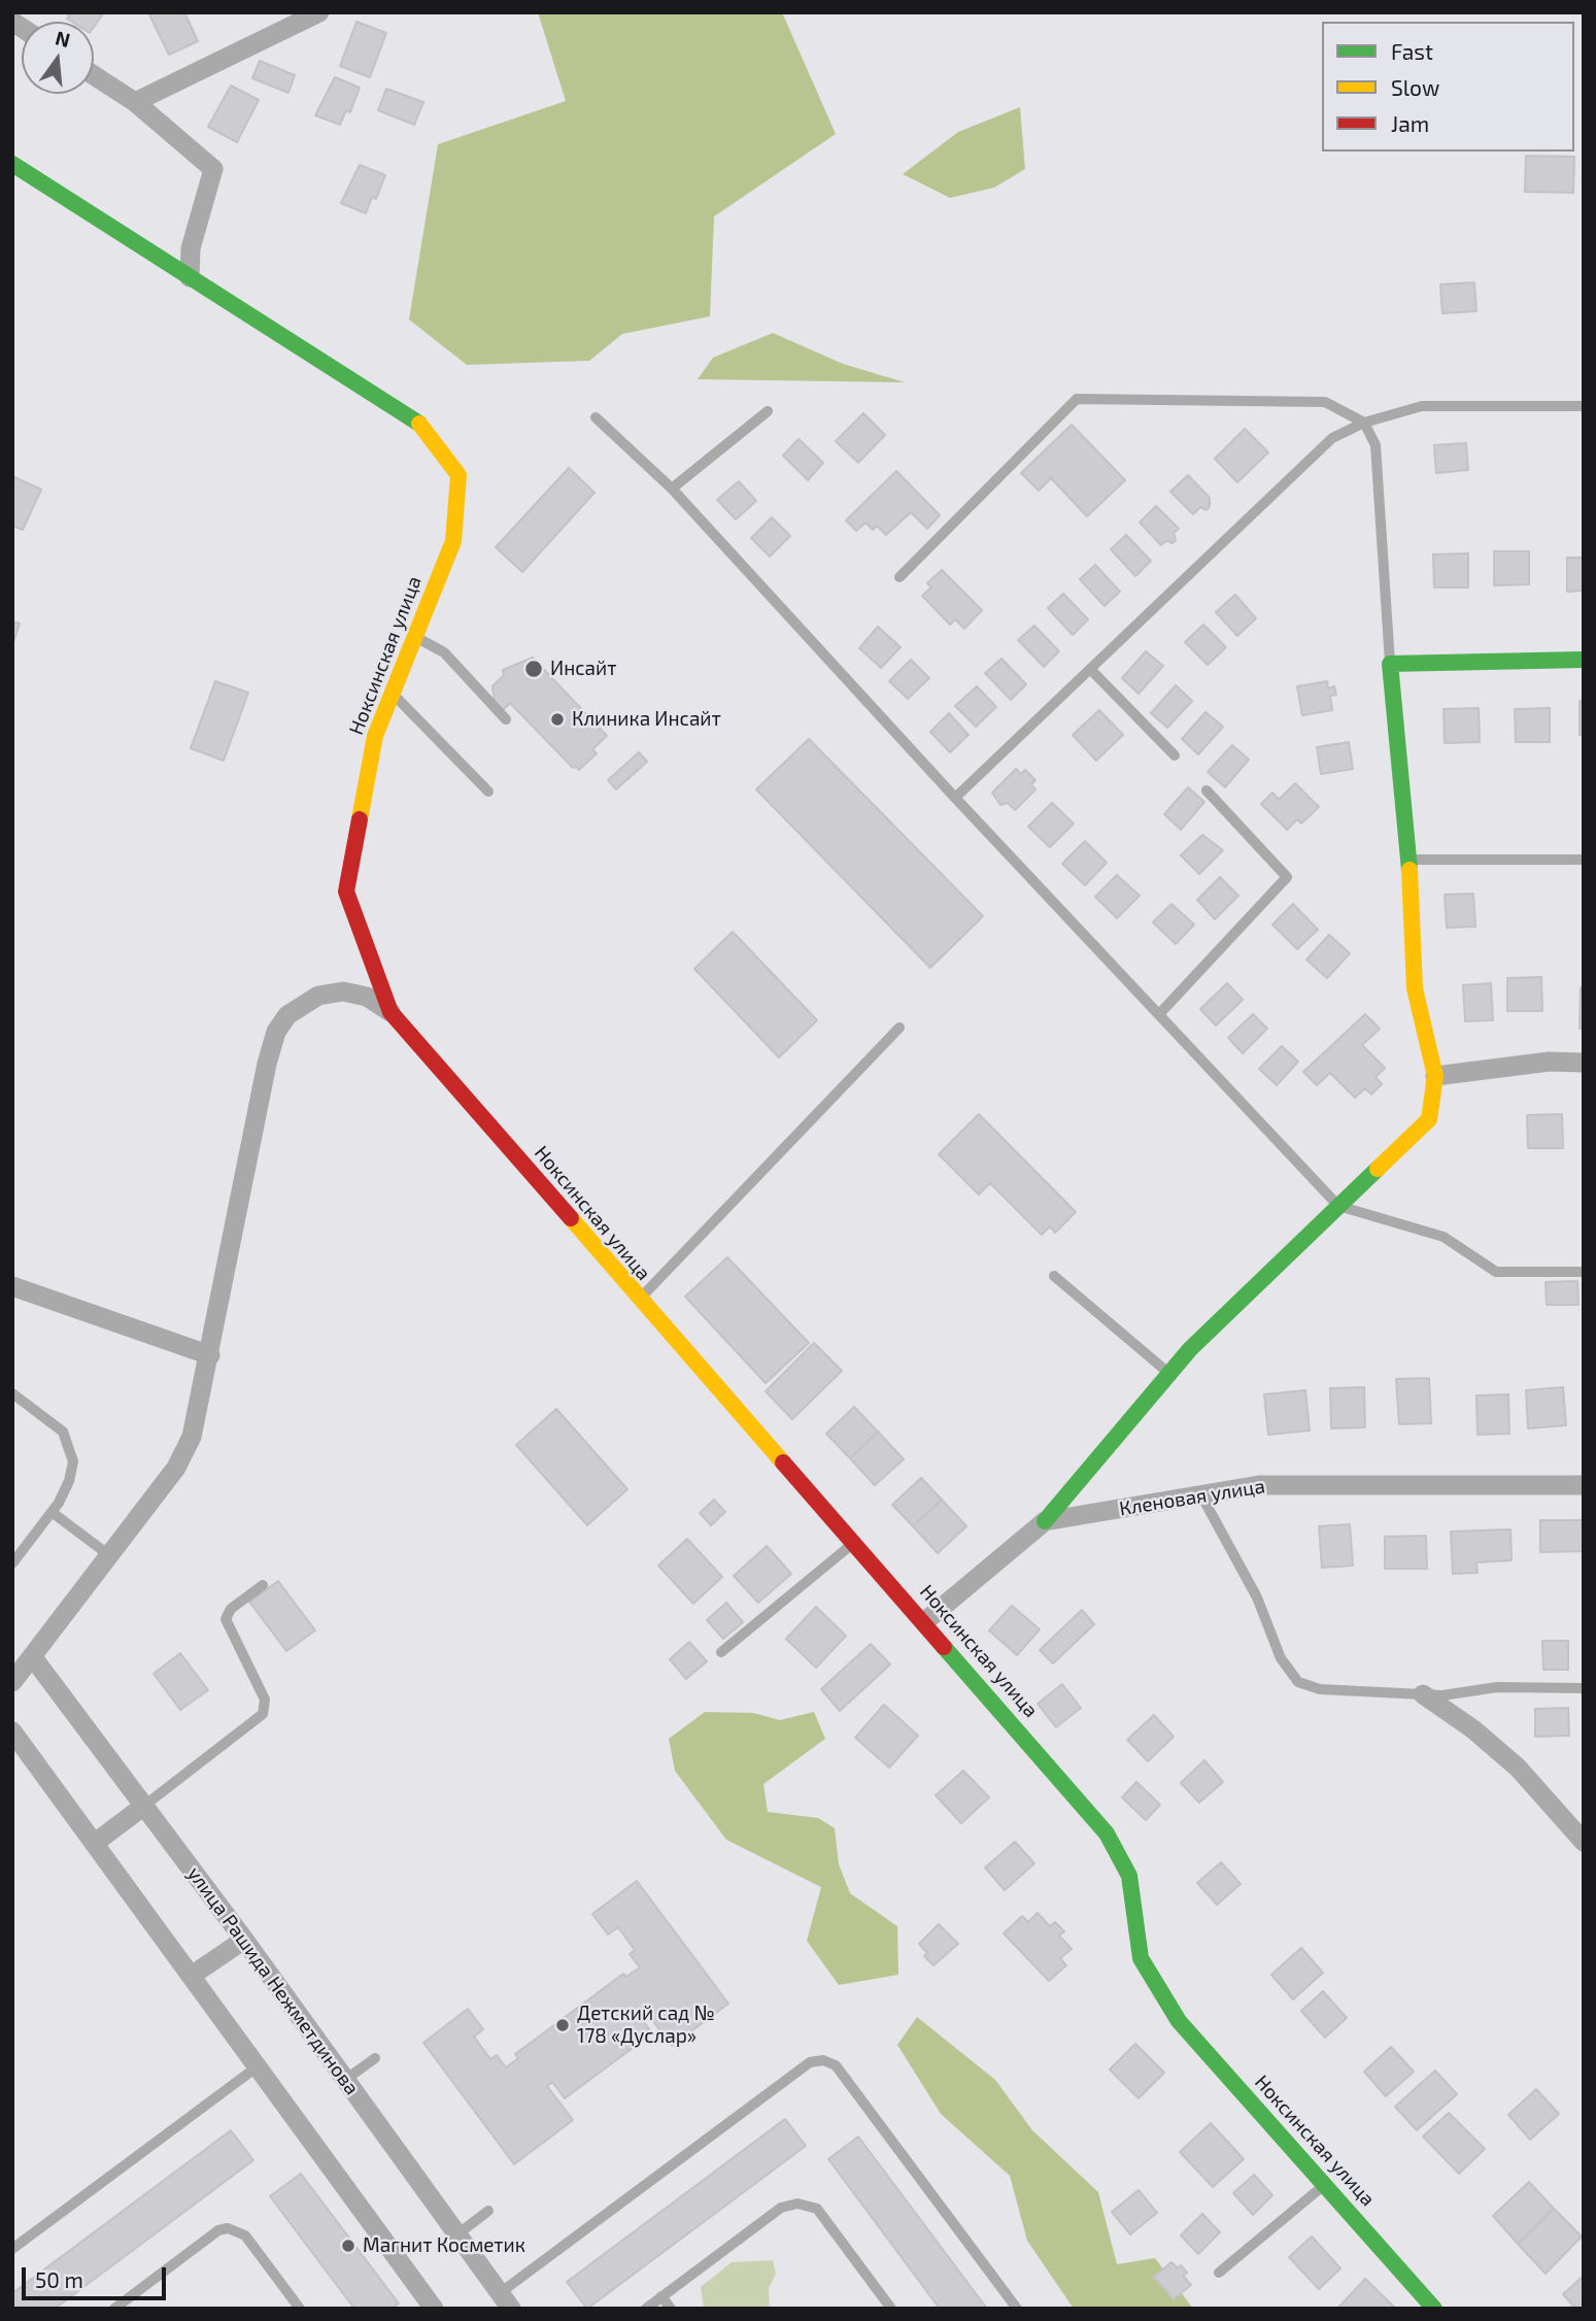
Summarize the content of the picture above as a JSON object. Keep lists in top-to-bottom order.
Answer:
{
  "streets": {
    "street": ["Ноксинская улица", "Кленовая улица", "улица Рашида Нежметдинова"]
  },
  "places": [
    "Инсайт",
    "Клиника Инсайт",
    "Детский сад № 178 «Дуслар»",
    "Магнит Косметик"
  ],
  "legend": ["Fast", "Slow", "Jam"],
  "scale_bar": "50 m",
  "north": "top"
}
